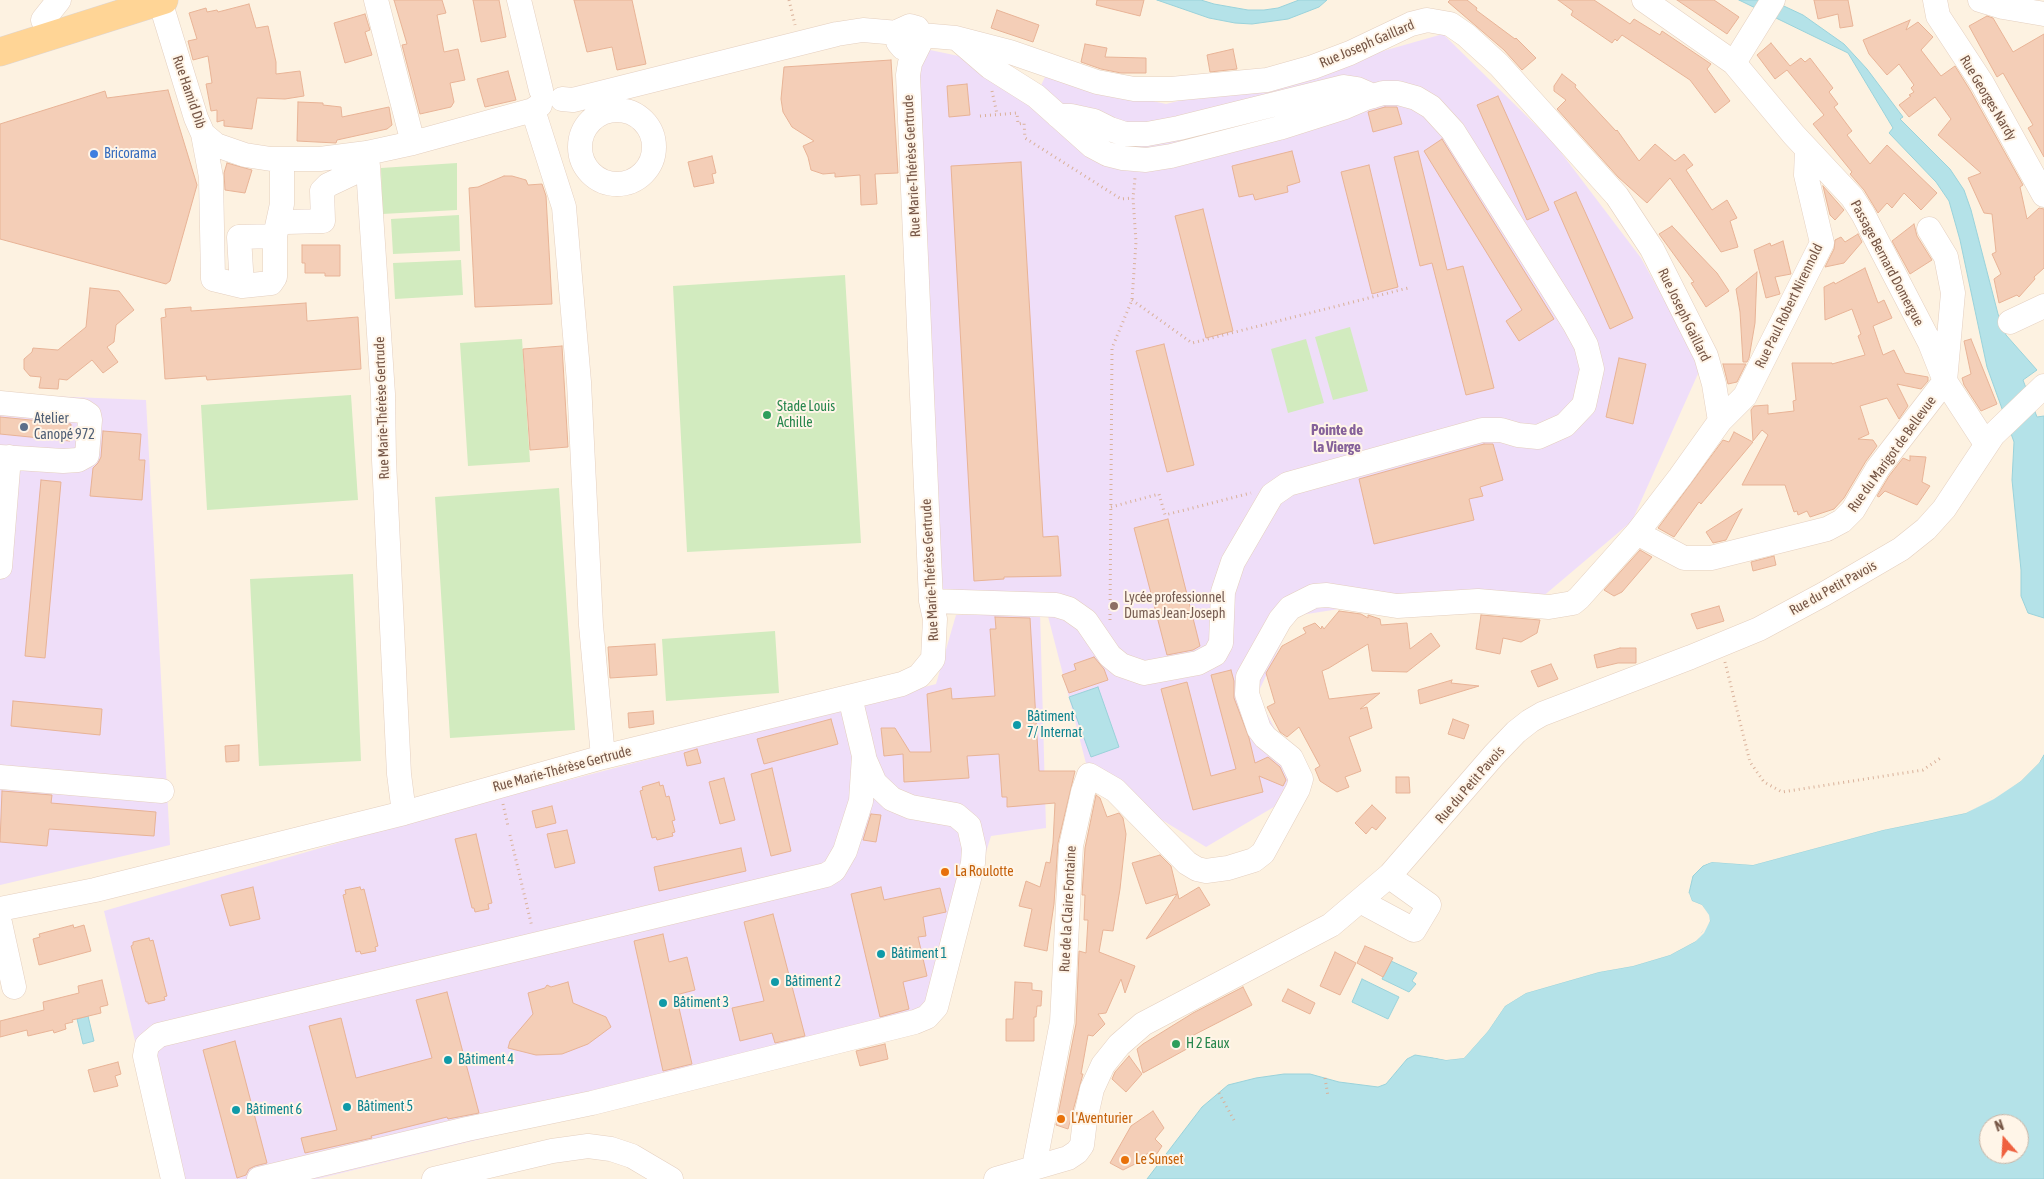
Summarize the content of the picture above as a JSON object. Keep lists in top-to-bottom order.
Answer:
{
  "streets": {
    "street": [
      "Rue Joseph Gaillard",
      "Rue Hamid Dib",
      "Rue Georges Nardy",
      "Rue Marie-Thérèse Gertrude",
      "Passage Bernard Domergue",
      "Rue Paul Robert Nirennold",
      "Rue du Marigot de Bellevue",
      "Rue du Petit Pavois",
      "Rue de la Claire Fontaine"
    ]
  },
  "crossings": [
    ["Rue Joseph Gaillard", "Rue Marie-Thérèse Gertrude"],
    ["Rue Joseph Gaillard", "Rue Paul Robert Nirennold"],
    ["Rue Hamid Dib", "Rue Marie-Thérèse Gertrude"],
    ["Passage Bernard Domergue", "Rue Paul Robert Nirennold"],
    ["Passage Bernard Domergue", "Rue du Marigot de Bellevue"],
    ["Passage Bernard Domergue", "Rue du Petit Pavois"],
    ["Rue du Marigot de Bellevue", "Rue de la Claire Fontaine"],
    ["Rue du Petit Pavois", "Rue de la Claire Fontaine"]
  ],
  "districts": ["Pointe de la Vierge"],
  "places": [
    "Bricorama",
    "Stade Louis Achille",
    "Atelier Canopé 972",
    "Lycée professionnel Dumas Jean-Joseph",
    "Bâtiment 7/ Internat",
    "La Roulotte",
    "Bâtiment 1",
    "Bâtiment 2",
    "Bâtiment 3",
    "H 2 Eaux",
    "Bâtiment 4",
    "Bâtiment 5",
    "Bâtiment 6",
    "L'Aventurier",
    "Le Sunset"
  ],
  "north": "top"
}
